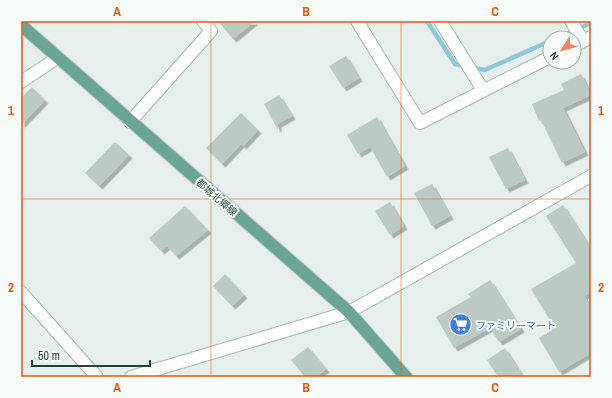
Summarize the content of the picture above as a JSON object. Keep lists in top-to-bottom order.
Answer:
{
  "streets": {
    "main road": ["都城北郷線"]
  },
  "places": {
    "supermarket": ["ファミリーマート"]
  },
  "scale_bar": "50 m",
  "north": "bottom left",
  "grid": {
    "columns": ["A", "B", "C"],
    "rows": ["1", "2"]
  }
}
